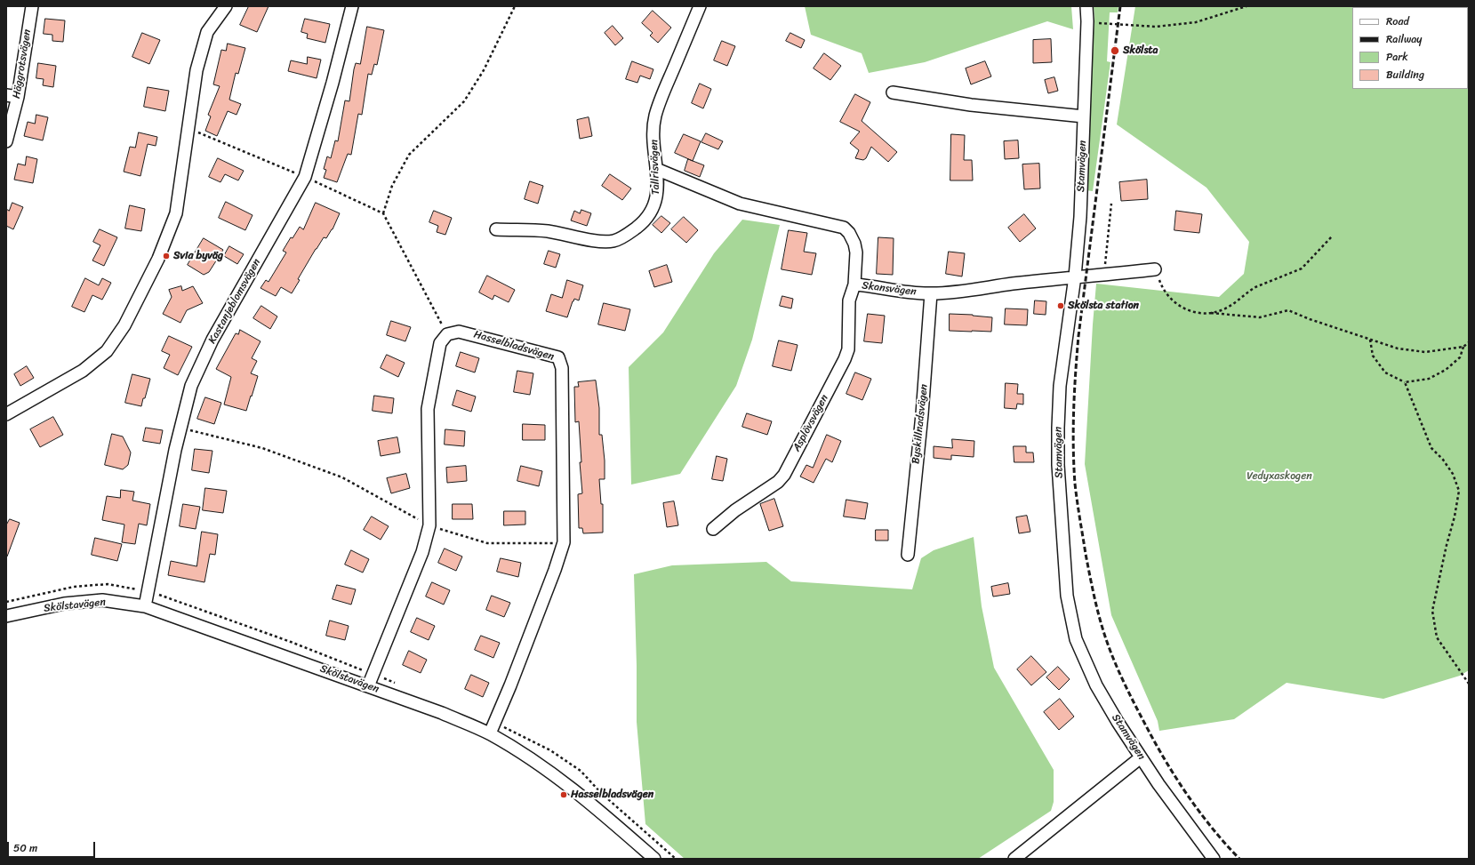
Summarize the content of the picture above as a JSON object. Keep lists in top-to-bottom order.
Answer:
{
  "streets": {
    "street": [
      "Häggrotsvägen",
      "Stamvägen",
      "Tallrisvägen",
      "Skansvägen",
      "Kastanjeblomsvägen",
      "Hasselbladsvägen",
      "Asplövsvägen",
      "Byskillnadsvägen",
      "Skölstavägen"
    ]
  },
  "crossings": [
    ["Stamvägen", "Skansvägen"],
    ["Tallrisvägen", "Skansvägen"],
    ["Skansvägen", "Asplövsvägen"],
    ["Skansvägen", "Byskillnadsvägen"],
    ["Kastanjeblomsvägen", "Skölstavägen"],
    ["Hasselbladsvägen", "Skölstavägen"]
  ],
  "parks": ["Vedyxaskogen"],
  "places": [
    "Skölsta",
    "Svia byväg",
    "Skölsta station",
    "Hasselbladsvägen"
  ],
  "legend": [
    "Road",
    "Railway",
    "Park",
    "Building"
  ],
  "scale_bar": "50 m"
}
